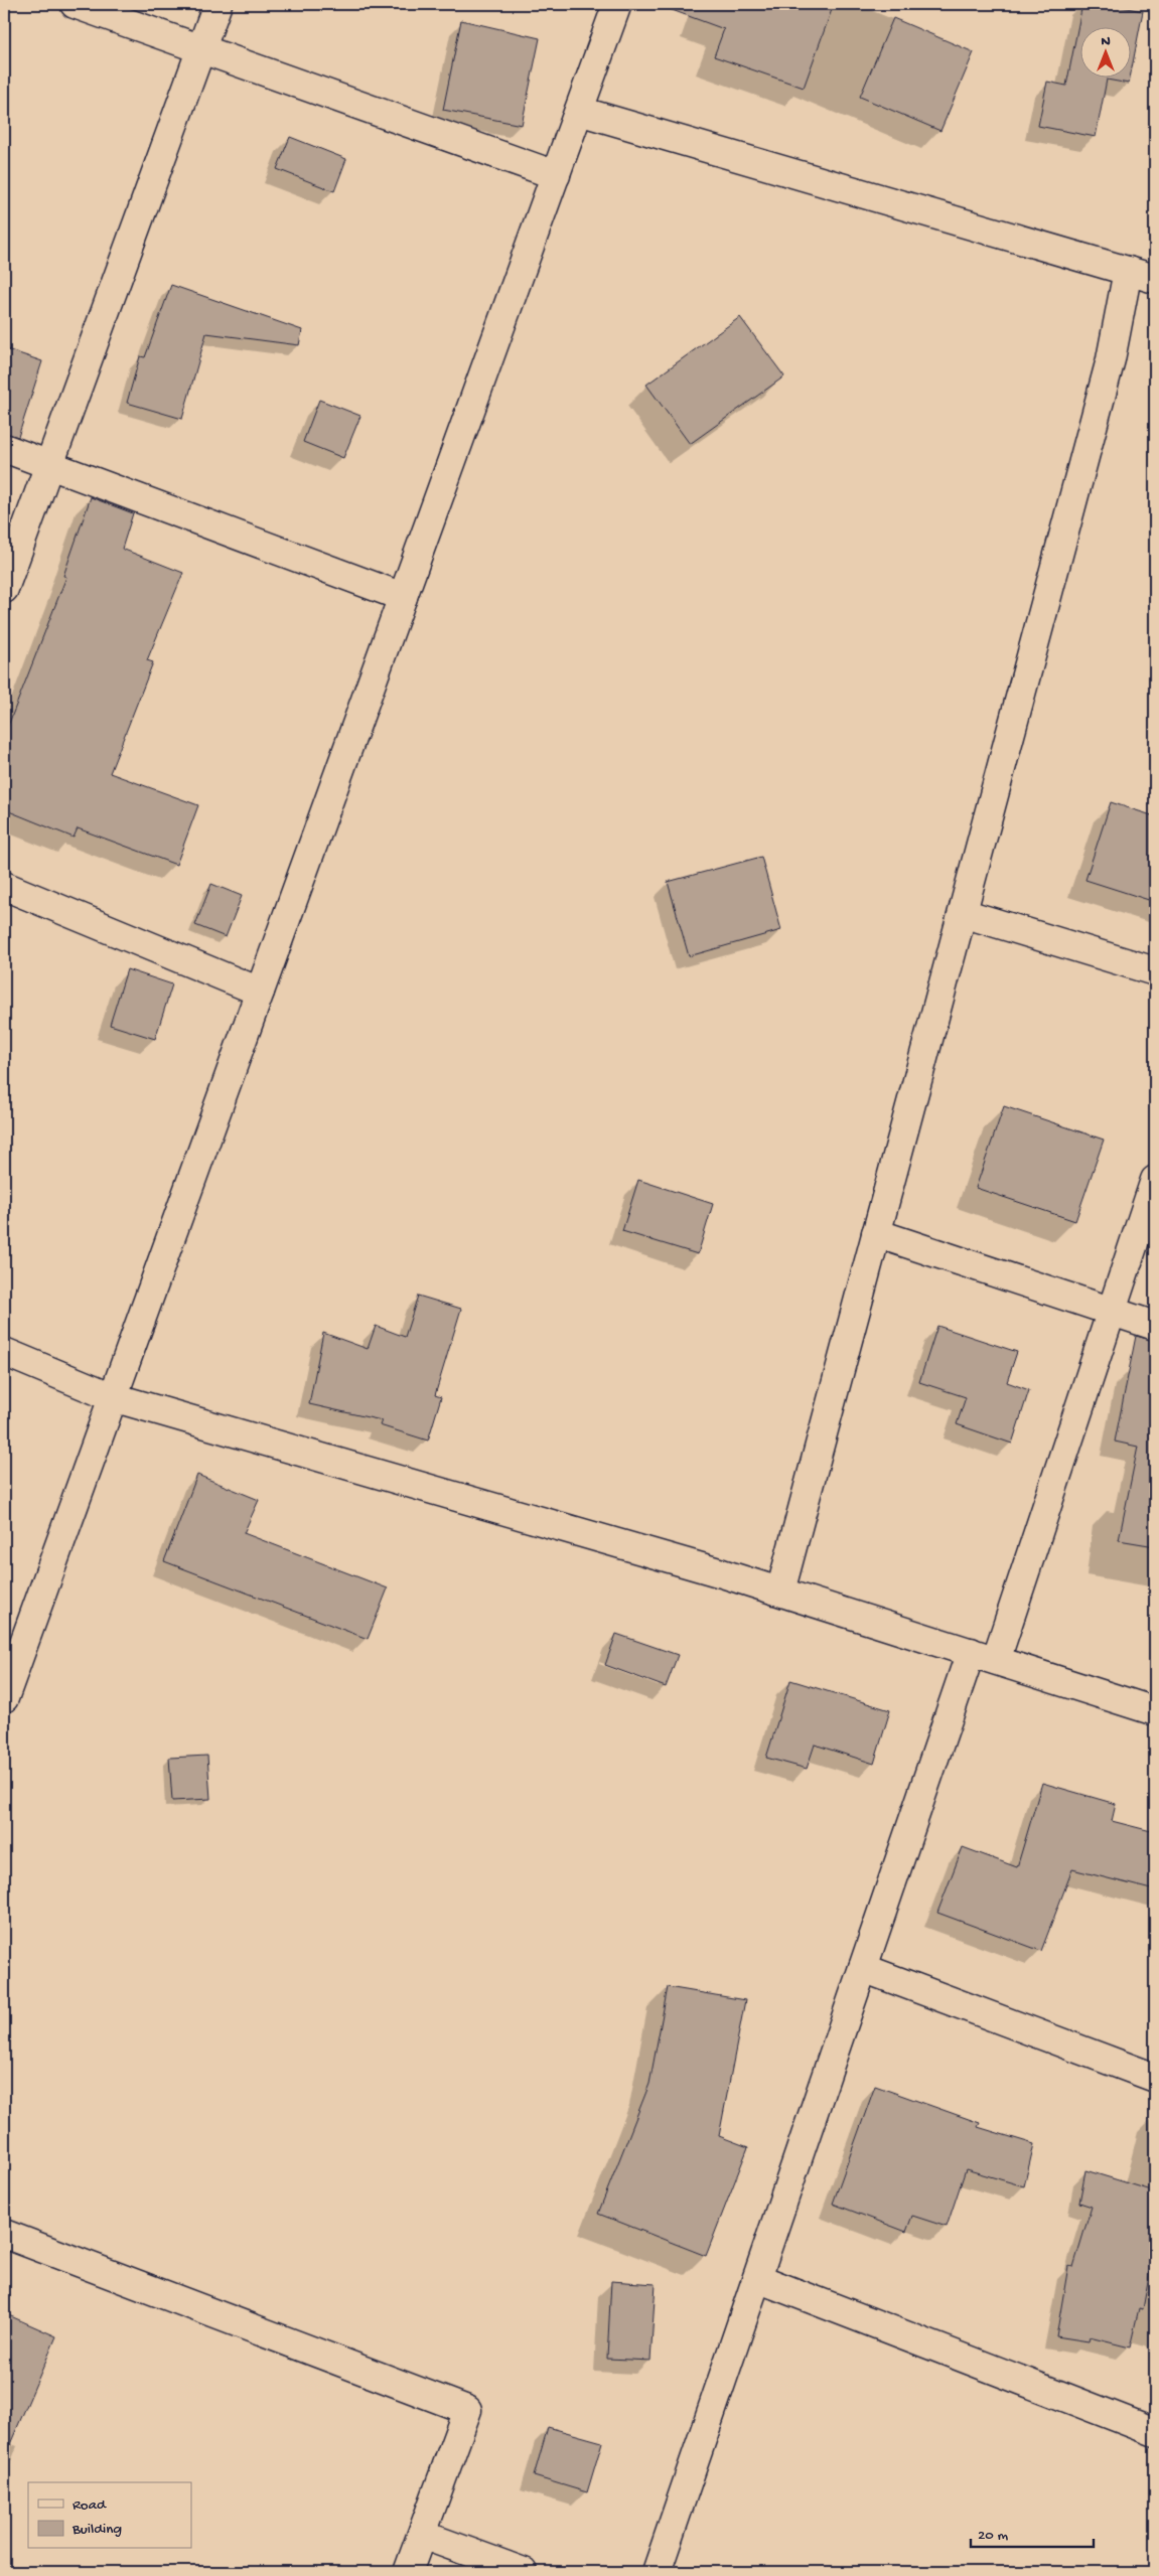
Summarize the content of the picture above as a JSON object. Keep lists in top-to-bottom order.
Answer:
{
  "legend": ["Road", "Building"],
  "scale_bar": "20 m",
  "north": "top"
}
